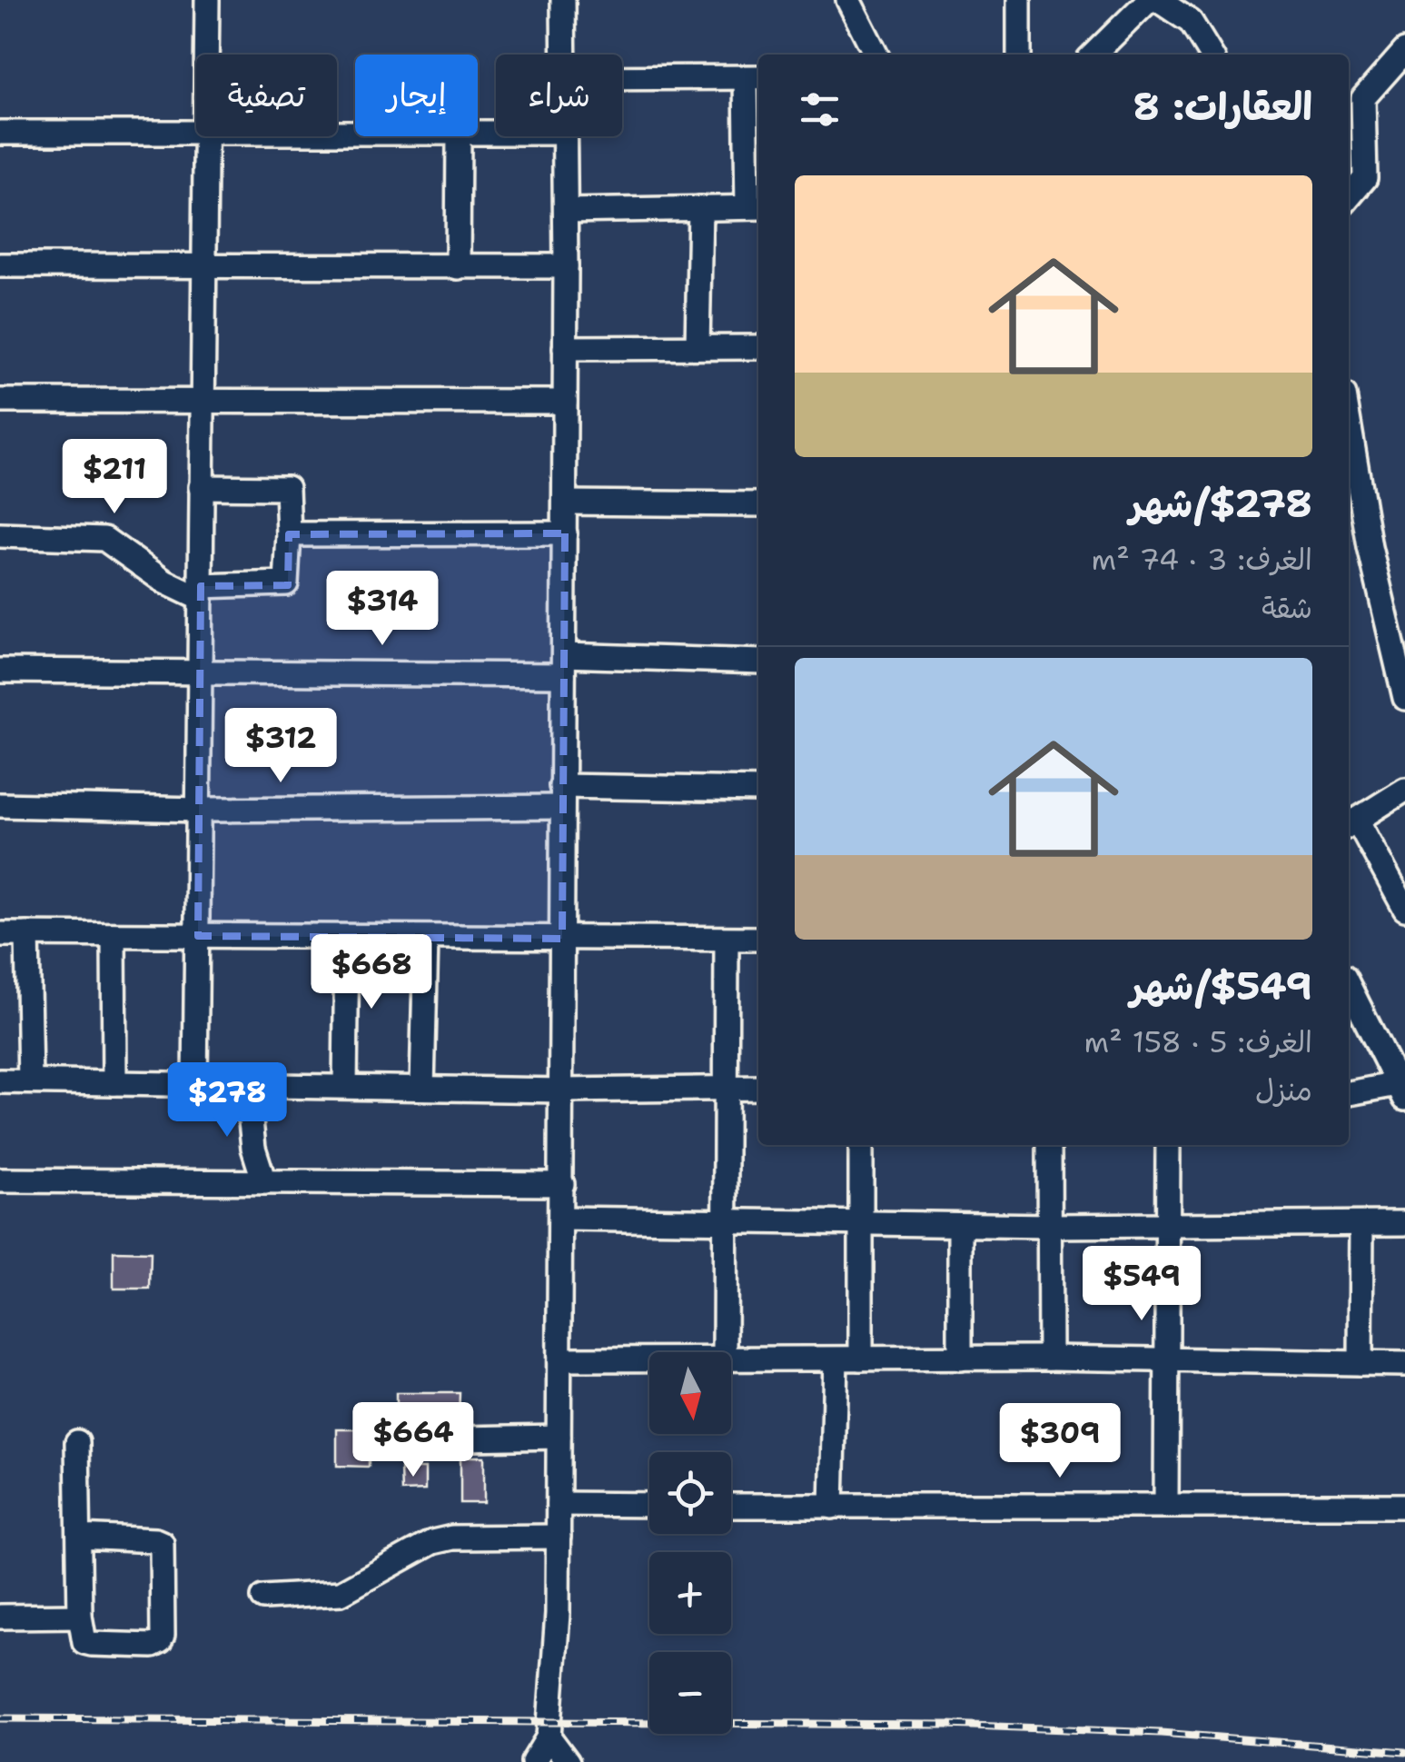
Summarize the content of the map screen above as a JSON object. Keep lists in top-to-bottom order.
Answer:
{
  "north": "bottom",
  "page": {
    "chip": ["شراء", "إيجار", "تصفية"],
    "heading": "العقارات: 8",
    "list": [
      {
        "name": "$278/شهر",
        "note": "الغرف: 3 · 74 m² · شقة"
      },
      {
        "name": "$549/شهر",
        "note": "الغرف: 5 · 158 m² · منزل"
      }
    ],
    "price": [
      "$211",
      "$314",
      "$312",
      "$668",
      "$278",
      "$549",
      "$664",
      "$309"
    ],
    "map_buttons": ["+", "−"]
  }
}
